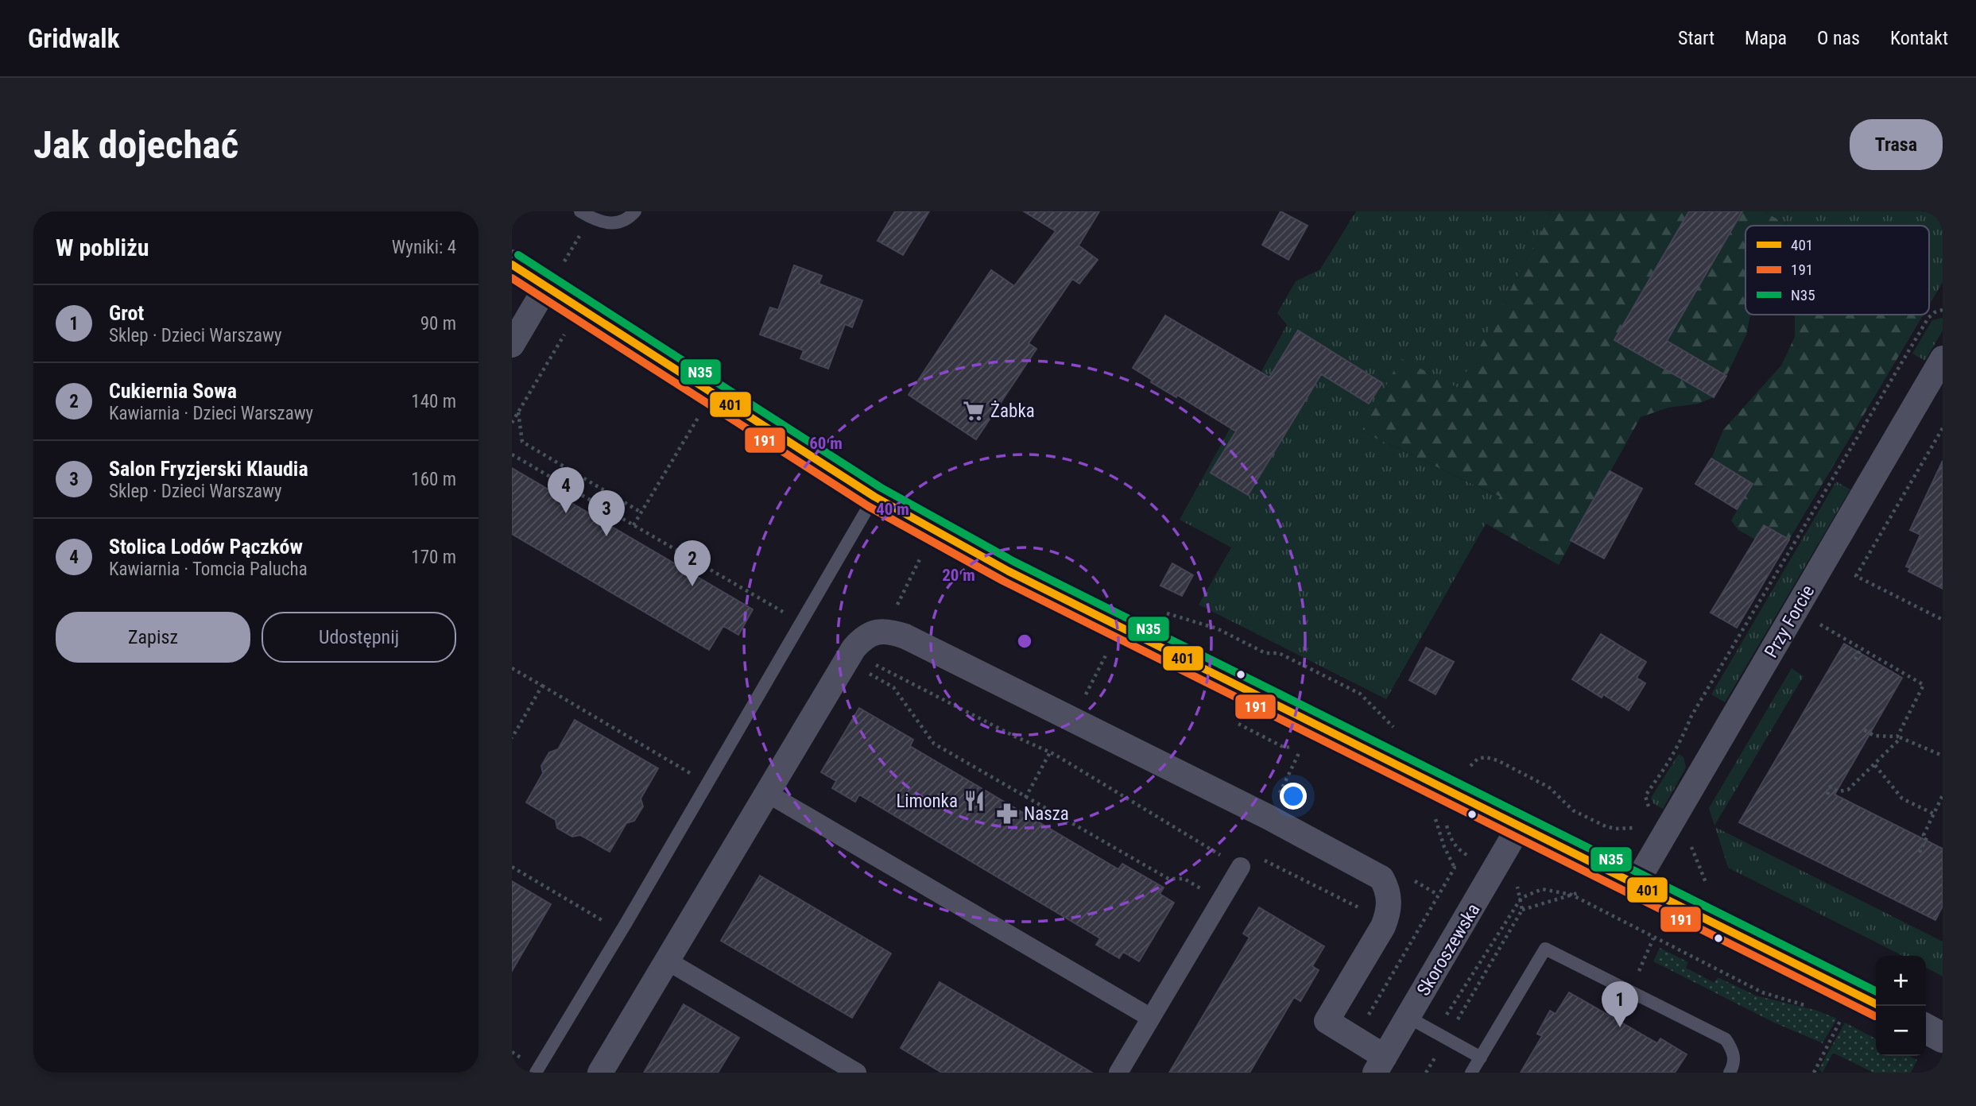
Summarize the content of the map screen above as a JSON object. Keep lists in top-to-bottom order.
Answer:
{
  "streets": {
    "street": ["Przy Forcie", "Skoroszewska"]
  },
  "places": {
    "supermarket": ["Żabka"],
    "restaurant": ["Limonka"],
    "pharmacy": ["Nasza"]
  },
  "lines": ["transit line N35", "transit line 401", "transit line 191"],
  "legend": ["401", "191", "N35"],
  "page": {
    "header": "Gridwalk",
    "nav": [
      "Start",
      "Mapa",
      "O nas",
      "Kontakt"
    ],
    "buttons": [
      "Trasa",
      ["Zapisz", "Udostępnij"]
    ],
    "title": "Jak dojechać",
    "heading": ["W pobliżu", "Wyniki: 4"],
    "list": [
      {
        "mark": "1",
        "name": "Grot",
        "note": "Sklep · Dzieci Warszawy",
        "value": "90 m"
      },
      {
        "mark": "2",
        "name": "Cukiernia Sowa",
        "note": "Kawiarnia · Dzieci Warszawy",
        "value": "140 m"
      },
      {
        "mark": "3",
        "name": "Salon Fryzjerski Klaudia",
        "note": "Sklep · Dzieci Warszawy",
        "value": "160 m"
      },
      {
        "mark": "4",
        "name": "Stolica Lodów Pączków",
        "note": "Kawiarnia · Tomcia Palucha",
        "value": "170 m"
      }
    ],
    "pins": [
      "4",
      "3",
      "2",
      "1"
    ],
    "map_buttons": ["+", "−"]
  },
  "rings": ["60 m", "40 m", "20 m"]
}
